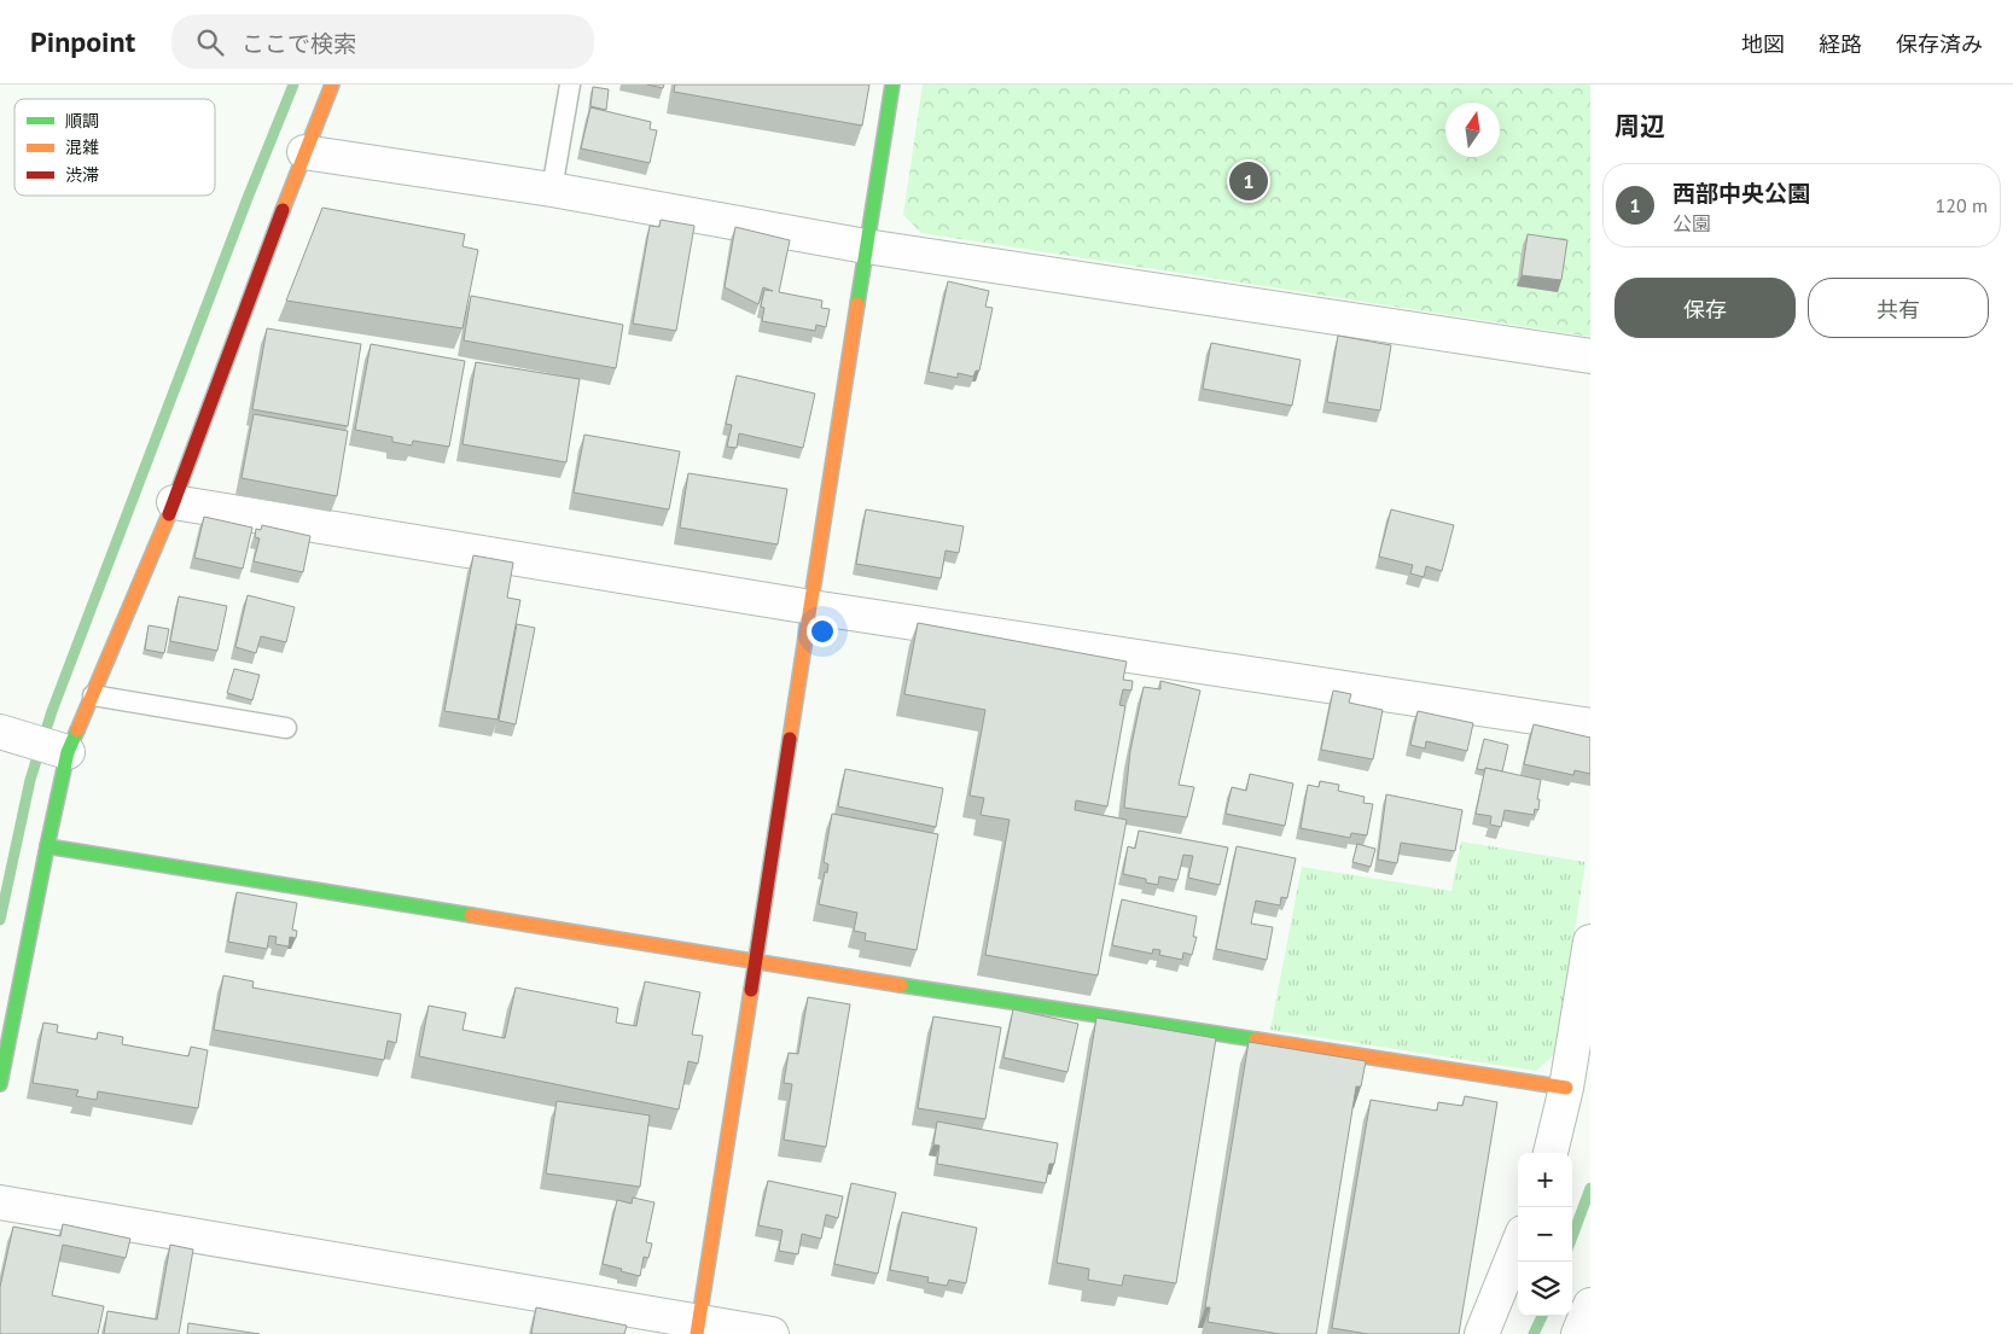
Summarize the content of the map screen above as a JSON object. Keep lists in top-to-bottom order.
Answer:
{
  "legend": ["順調", "混雑", "渋滞"],
  "north": "top",
  "page": {
    "header": "Pinpoint",
    "search": "ここで検索",
    "nav": ["地図", "経路", "保存済み"],
    "heading": "周辺",
    "pins": "1",
    "list": [
      {
        "mark": "1",
        "name": "西部中央公園",
        "note": "公園",
        "value": "120 m"
      }
    ],
    "buttons": ["保存", "共有"],
    "map_buttons": ["+", "−"]
  }
}
